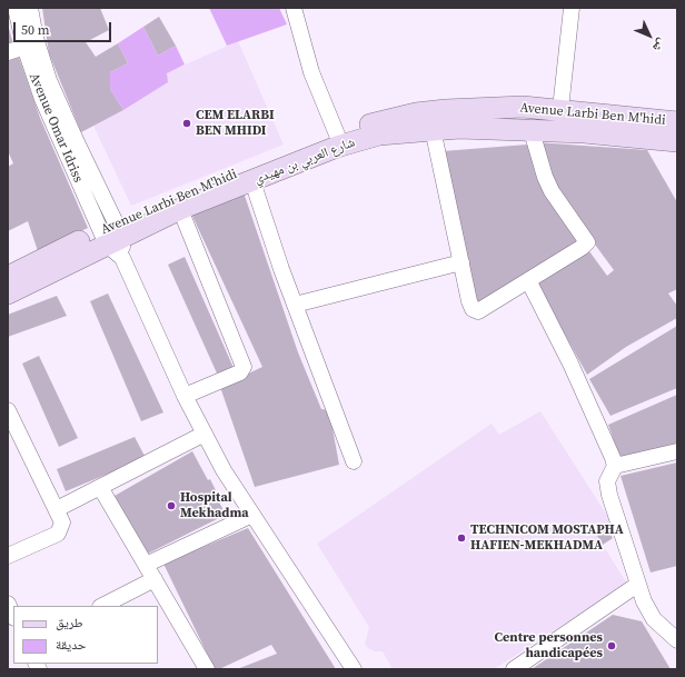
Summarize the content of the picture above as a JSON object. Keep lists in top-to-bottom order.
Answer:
{
  "streets": {
    "main road": ["Avenue Larbi Ben M'hidi", "شارع العربي بن مهيدي"],
    "street": ["Avenue Omar Idriss"]
  },
  "crossings": [
    ["Avenue Larbi Ben M'hidi", "Avenue Omar Idriss"],
    ["Avenue Larbi Ben M'hidi", "شارع العربي بن مهيدي"],
    ["Avenue Omar Idriss", "شارع العربي بن مهيدي"]
  ],
  "places": [
    "CEM ELARBI BEN MHIDI",
    "Hospital Mekhadma",
    "TECHNICOM MOSTAPHA HAFIEN-MEKHADMA",
    "Centre personnes handicapées"
  ],
  "legend": ["طريق", "حديقة"],
  "scale_bar": "50 m",
  "north": "bottom right"
}
